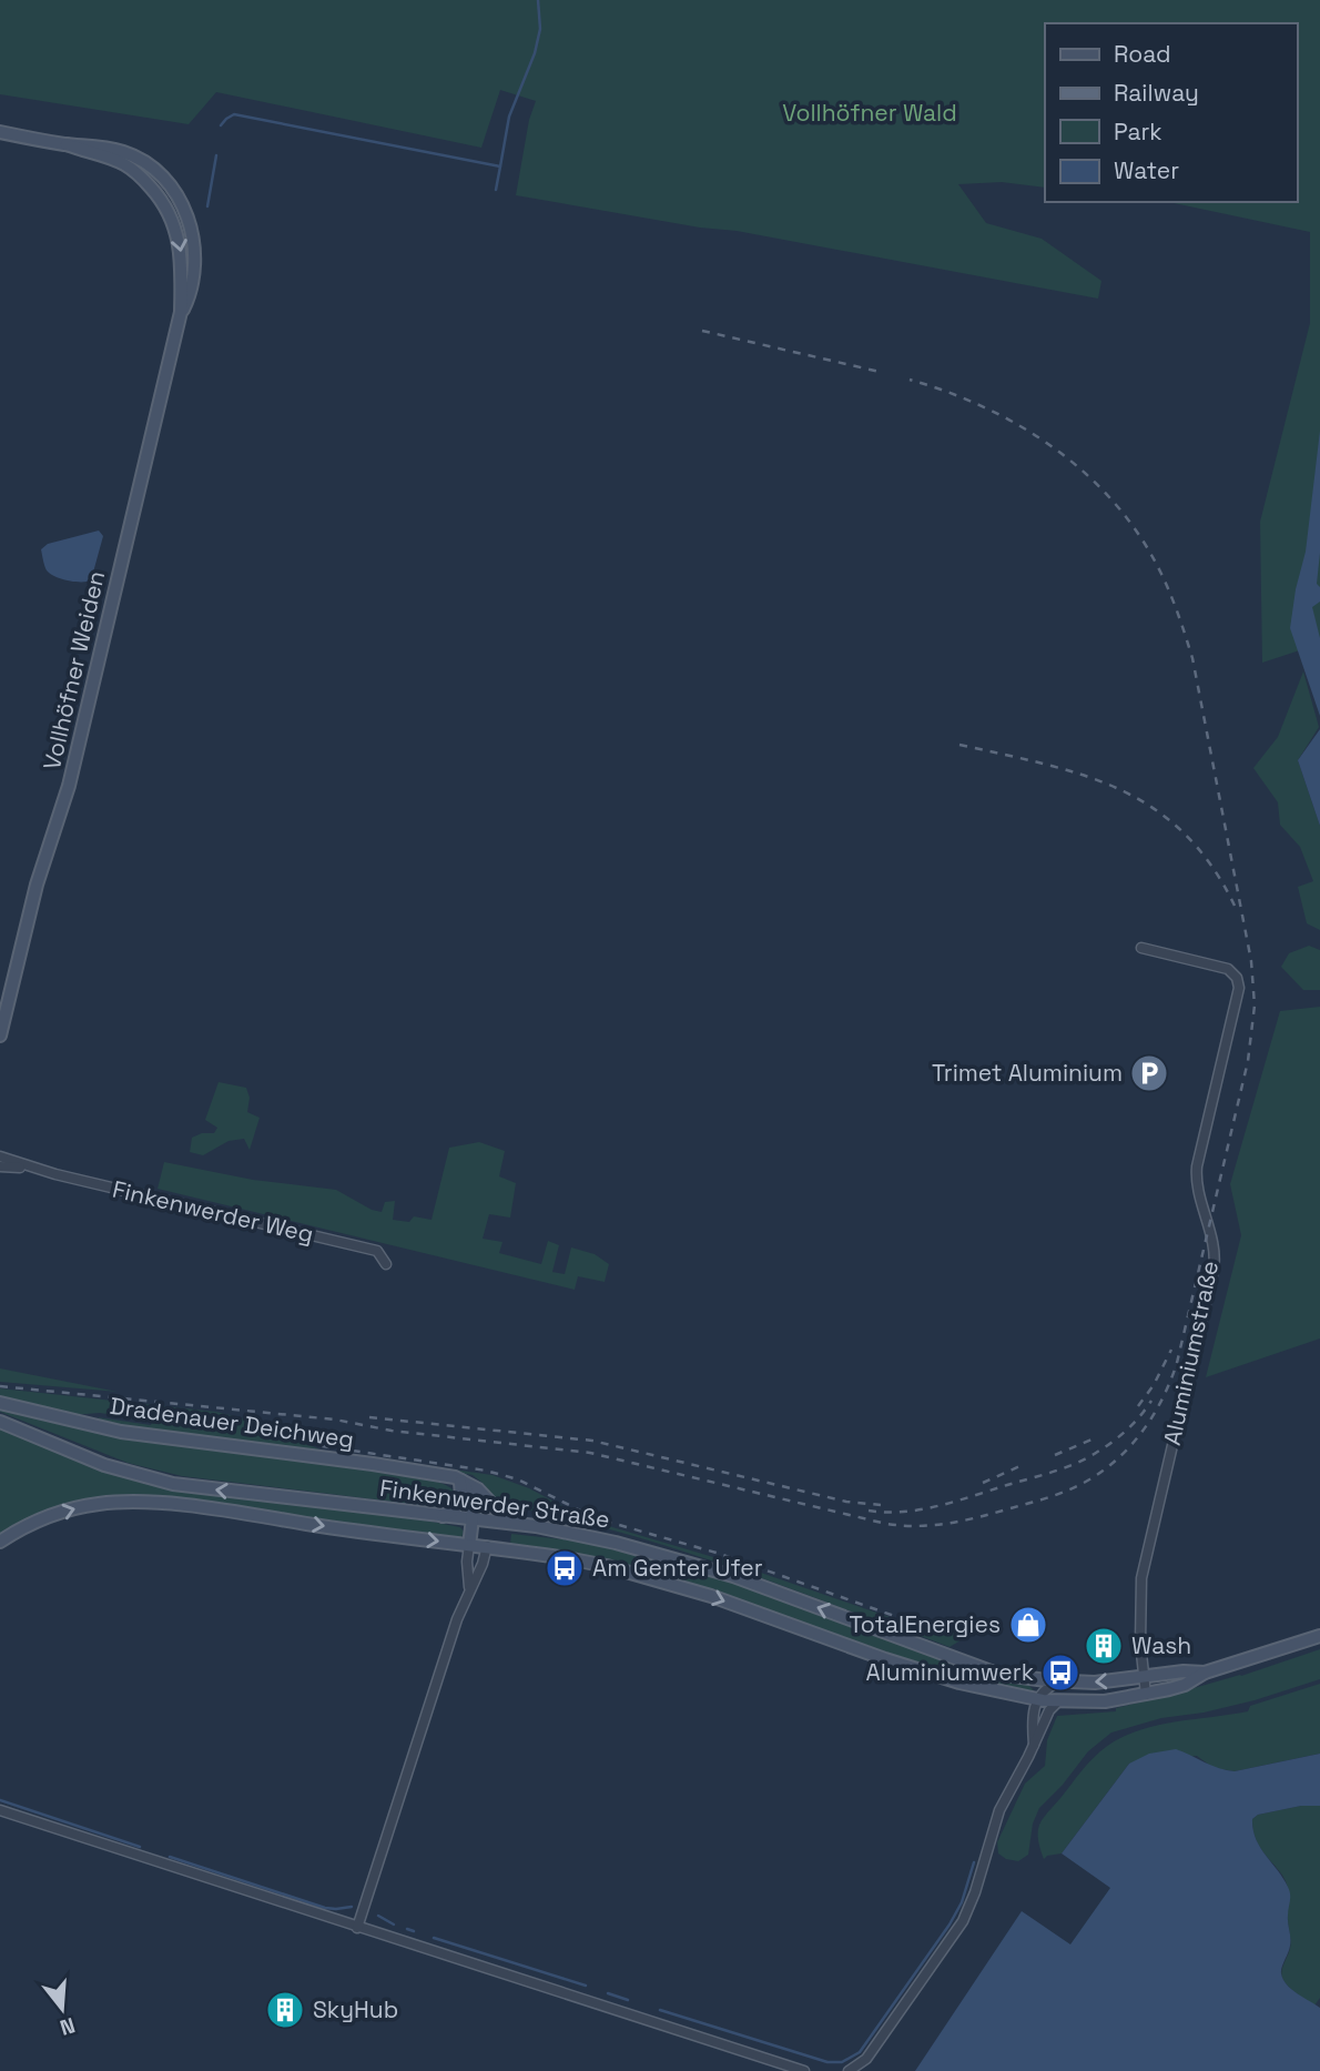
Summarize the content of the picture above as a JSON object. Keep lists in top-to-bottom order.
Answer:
{
  "streets": {
    "main road": ["Vollhöfner Weiden", "Dradenauer Deichweg", "Finkenwerder Straße"],
    "street": ["Finkenwerder Weg", "Aluminiumstraße"]
  },
  "crossings": [
    ["Aluminiumstraße", "Finkenwerder Straße"],
    ["Dradenauer Deichweg", "Finkenwerder Straße"]
  ],
  "parks": ["Vollhöfner Wald"],
  "places": {
    "parking": ["Trimet Aluminium"],
    "bus stop": ["Am Genter Ufer", "Aluminiumwerk"],
    "shop": ["TotalEnergies"],
    "building": ["Wash", "SkyHub"]
  },
  "legend": [
    "Road",
    "Railway",
    "Park",
    "Water"
  ],
  "north": "bottom"
}
